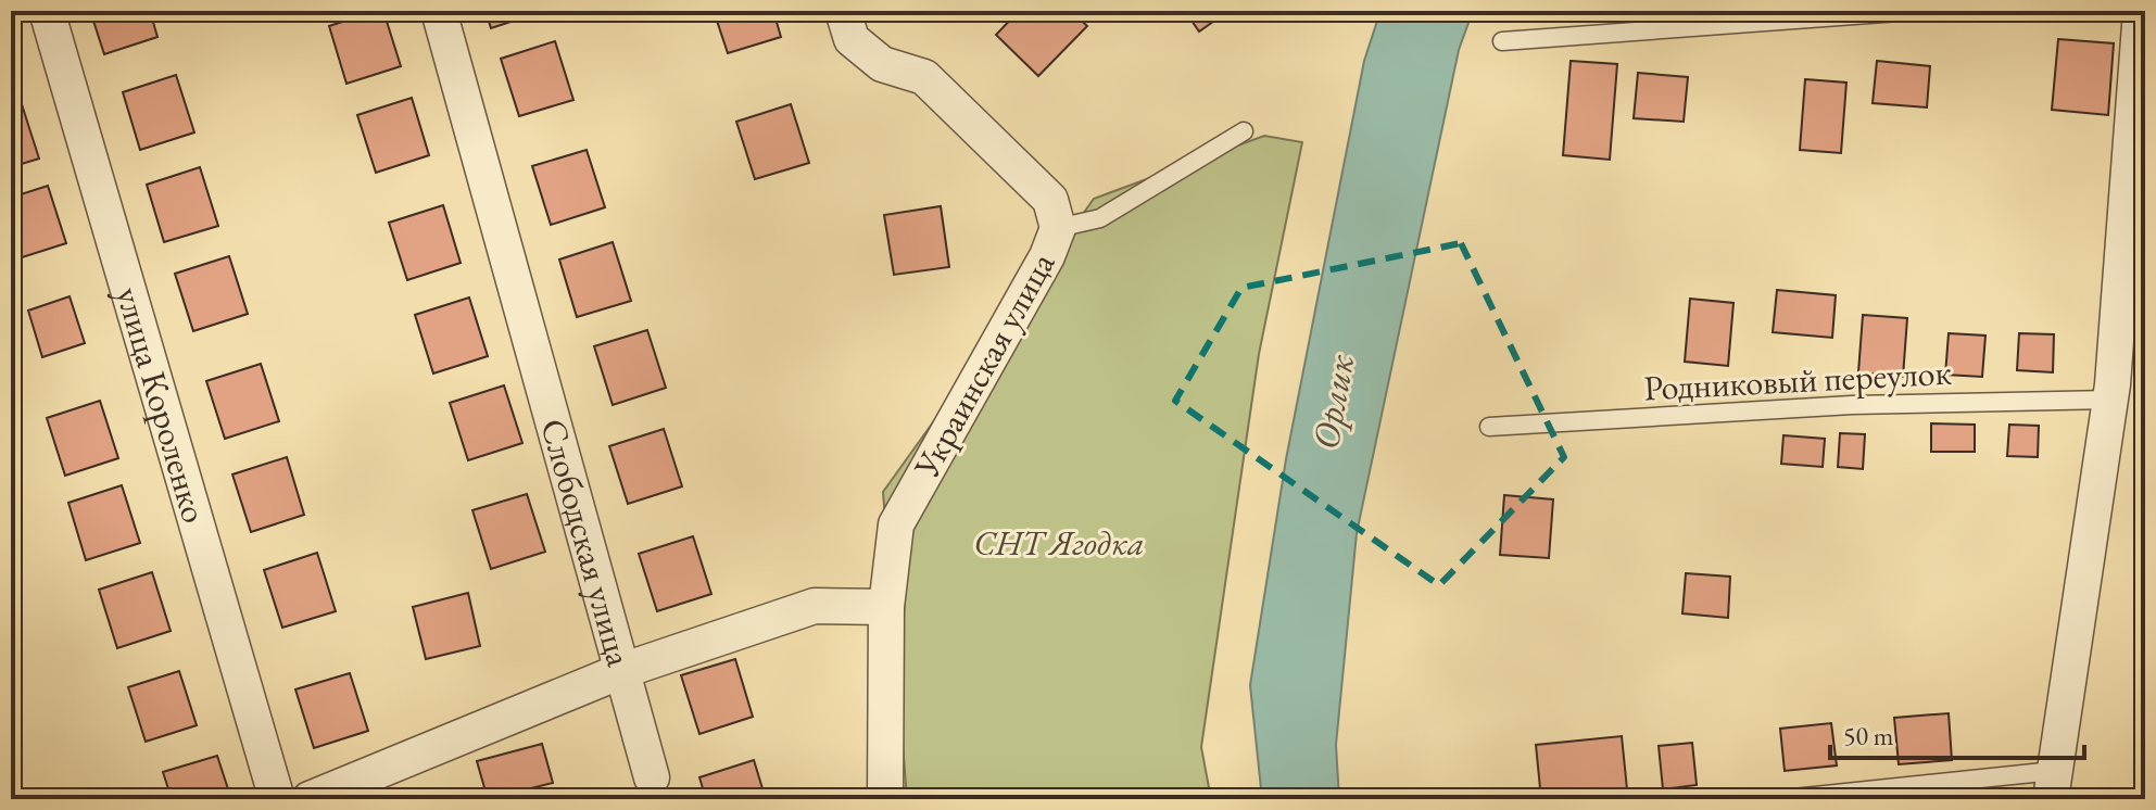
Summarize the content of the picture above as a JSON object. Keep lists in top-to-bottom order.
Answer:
{
  "streets": {
    "street": ["Украинская улица", "улица Короленко", "Слободская улица"],
    "lane": ["Родниковый переулок"]
  },
  "crossings": [
    ["Украинская улица", "Слободская улица"]
  ],
  "water": ["Орлик"],
  "parks": ["СНТ Ягодка"],
  "scale_bar": "50 m"
}
